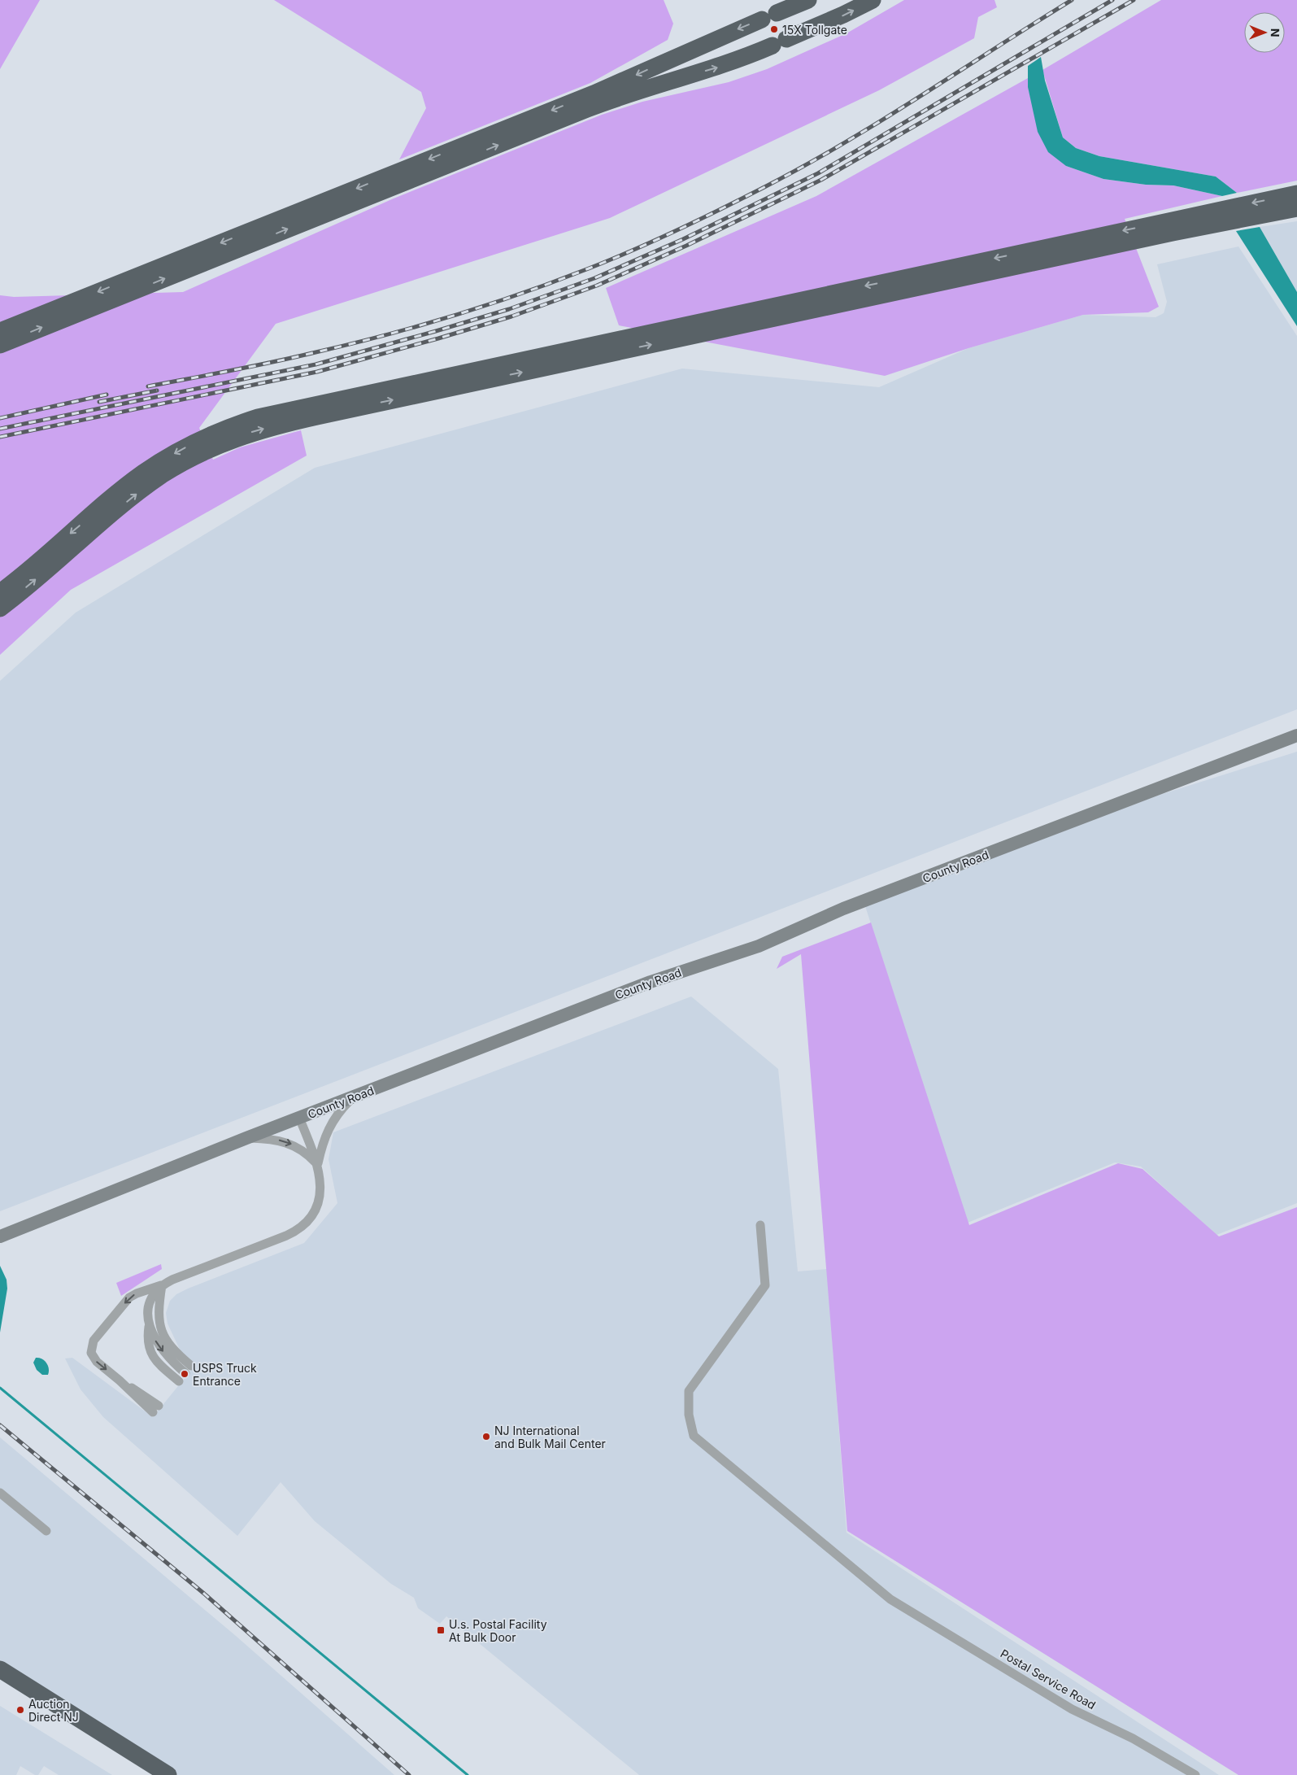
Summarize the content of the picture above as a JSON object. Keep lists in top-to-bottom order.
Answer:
{
  "streets": {
    "main road": ["County Road"],
    "street": ["Postal Service Road"]
  },
  "places": {
    "other": [
      "15X Tollgate",
      "USPS Truck Entrance",
      "NJ International and Bulk Mail Center",
      "Auction Direct NJ"
    ],
    "transit": ["U.s. Postal Facility At Bulk Door"]
  },
  "north": "right"
}
